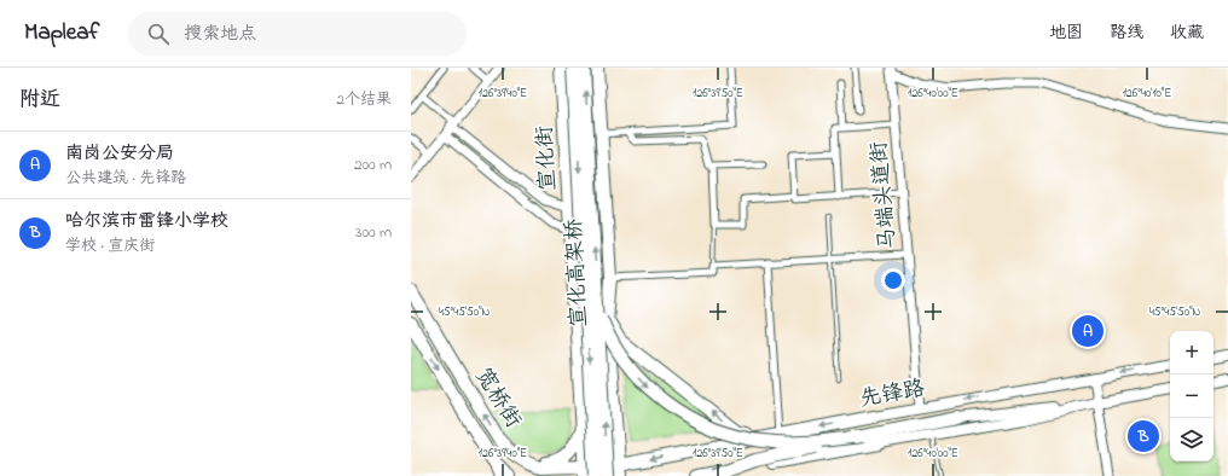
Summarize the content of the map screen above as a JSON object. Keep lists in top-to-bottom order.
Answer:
{
  "streets": {
    "highway": [
      "宣化街",
      "宣化高架桥",
      "先锋路",
      "宽桥街"
    ],
    "street": ["马端头道街"]
  },
  "crossings": [
    ["宣化街", "宽桥街"],
    ["马端头道街", "先锋路"],
    ["先锋路", "宽桥街"]
  ],
  "page": {
    "header": "Mapleaf",
    "search": "搜索地点",
    "nav": ["地图", "路线", "收藏"],
    "heading": ["附近", "2个结果"],
    "list": [
      {
        "mark": "A",
        "name": "南岗公安分局",
        "note": "公共建筑 · 先锋路",
        "value": "200 m"
      },
      {
        "mark": "B",
        "name": "哈尔滨市雷锋小学校",
        "note": "学校 · 宣庆街",
        "value": "300 m"
      }
    ],
    "pins": ["A", "B"],
    "map_buttons": ["+", "−"]
  },
  "coordinates": [
    "126°39'40\"E",
    "126°39'50\"E",
    "126°40'00\"E",
    "126°40'10\"E",
    "45°45'50\"N"
  ]
}
